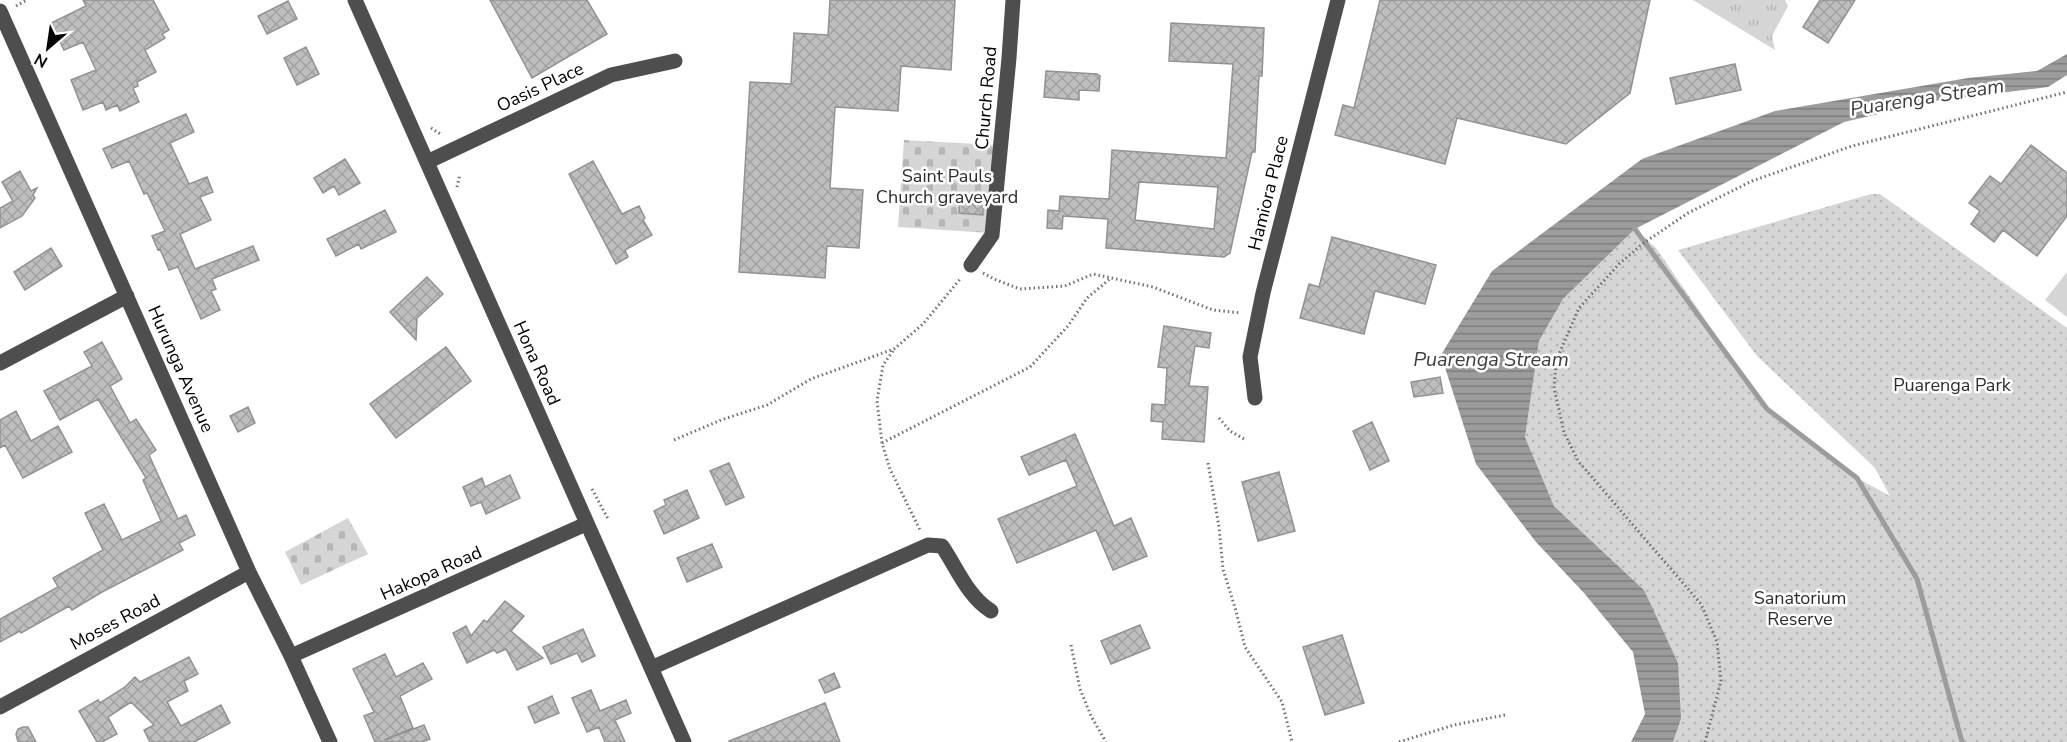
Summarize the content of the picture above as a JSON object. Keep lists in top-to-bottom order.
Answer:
{
  "streets": {
    "street": [
      "Oasis Place",
      "Church Road",
      "Hamiora Place",
      "Hona Road",
      "Hurunga Avenue",
      "Hakopa Road",
      "Moses Road"
    ]
  },
  "crossings": [
    ["Oasis Place", "Hona Road"],
    ["Hona Road", "Hakopa Road"],
    ["Hurunga Avenue", "Hakopa Road"],
    ["Hurunga Avenue", "Moses Road"]
  ],
  "water": ["Puarenga Stream"],
  "parks": ["Saint Pauls Church graveyard", "Puarenga Park", "Sanatorium Reserve"],
  "north": "bottom left"
}
